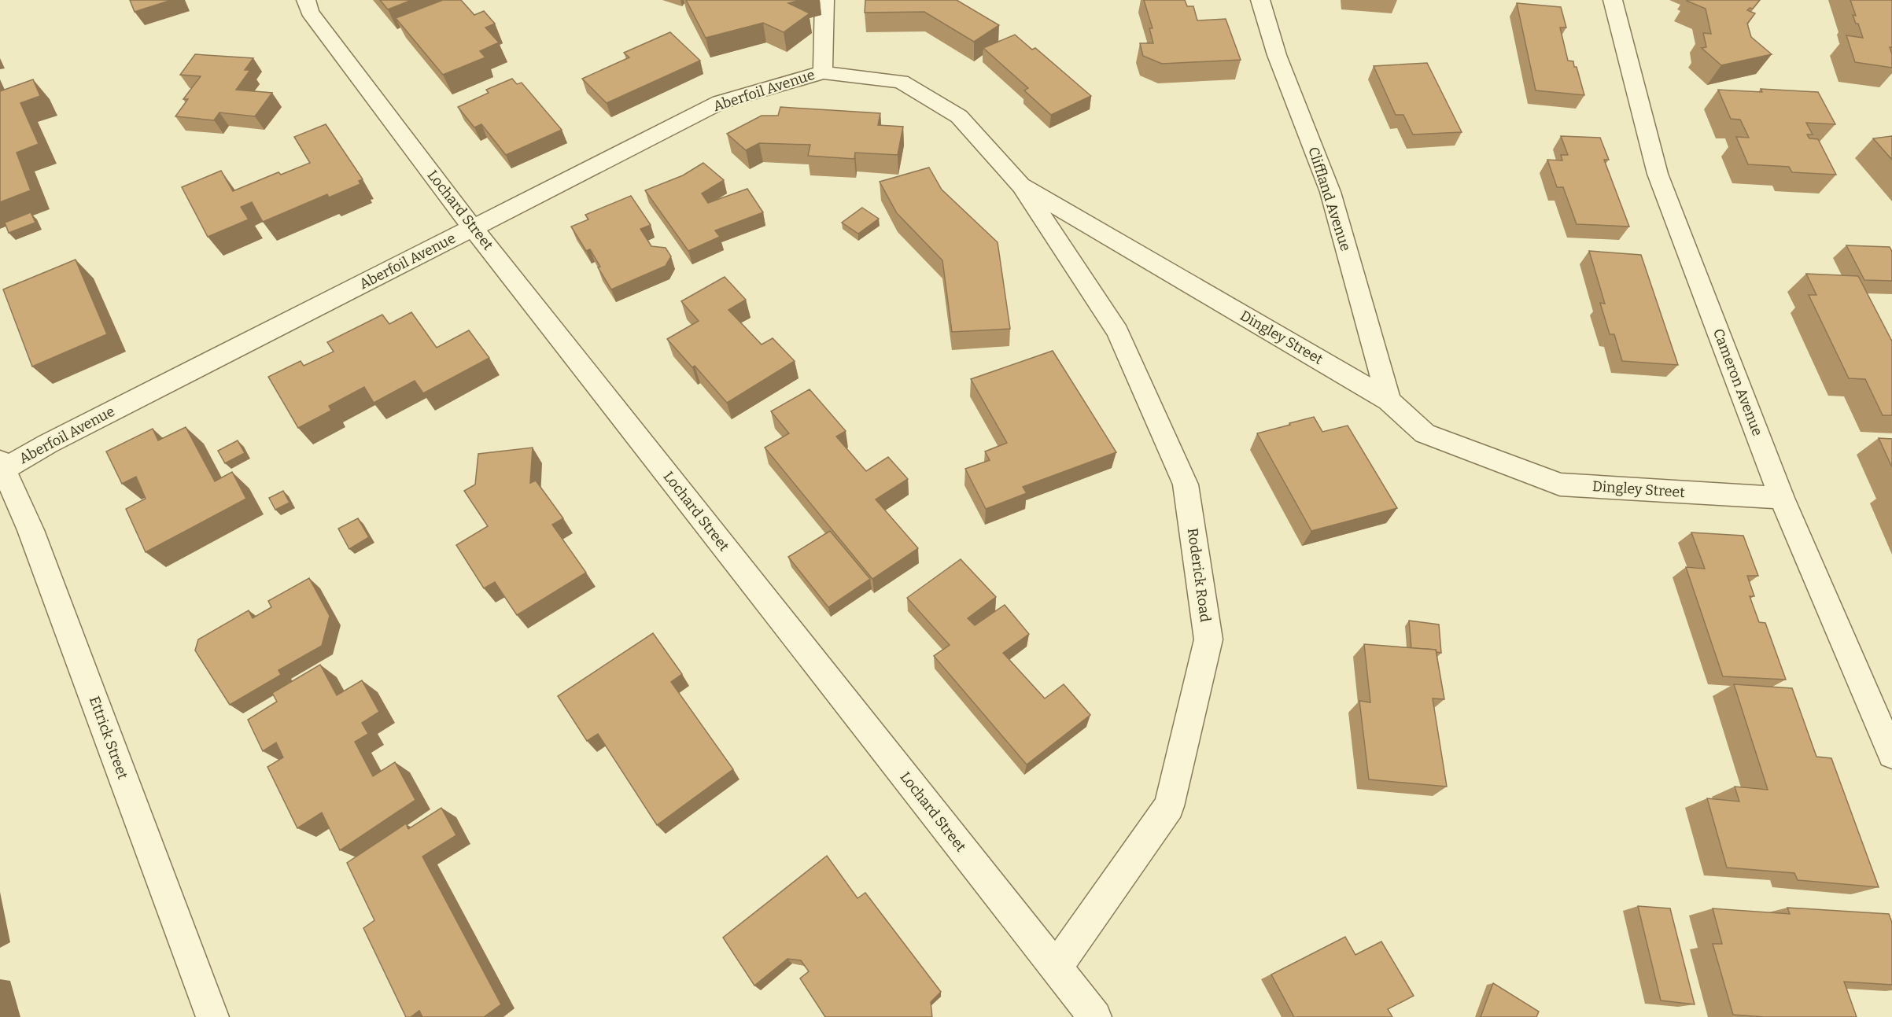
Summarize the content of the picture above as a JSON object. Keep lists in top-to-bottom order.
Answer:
{
  "streets": {
    "street": [
      "Aberfoil Avenue",
      "Cliffland Avenue",
      "Lochard Street",
      "Dingley Street",
      "Cameron Avenue",
      "Roderick Road",
      "Ettrick Street"
    ]
  },
  "crossings": [
    ["Aberfoil Avenue", "Lochard Street"],
    ["Aberfoil Avenue", "Dingley Street"],
    ["Aberfoil Avenue", "Ettrick Street"],
    ["Cliffland Avenue", "Dingley Street"],
    ["Lochard Street", "Roderick Road"],
    ["Dingley Street", "Cameron Avenue"],
    ["Dingley Street", "Roderick Road"]
  ]
}
